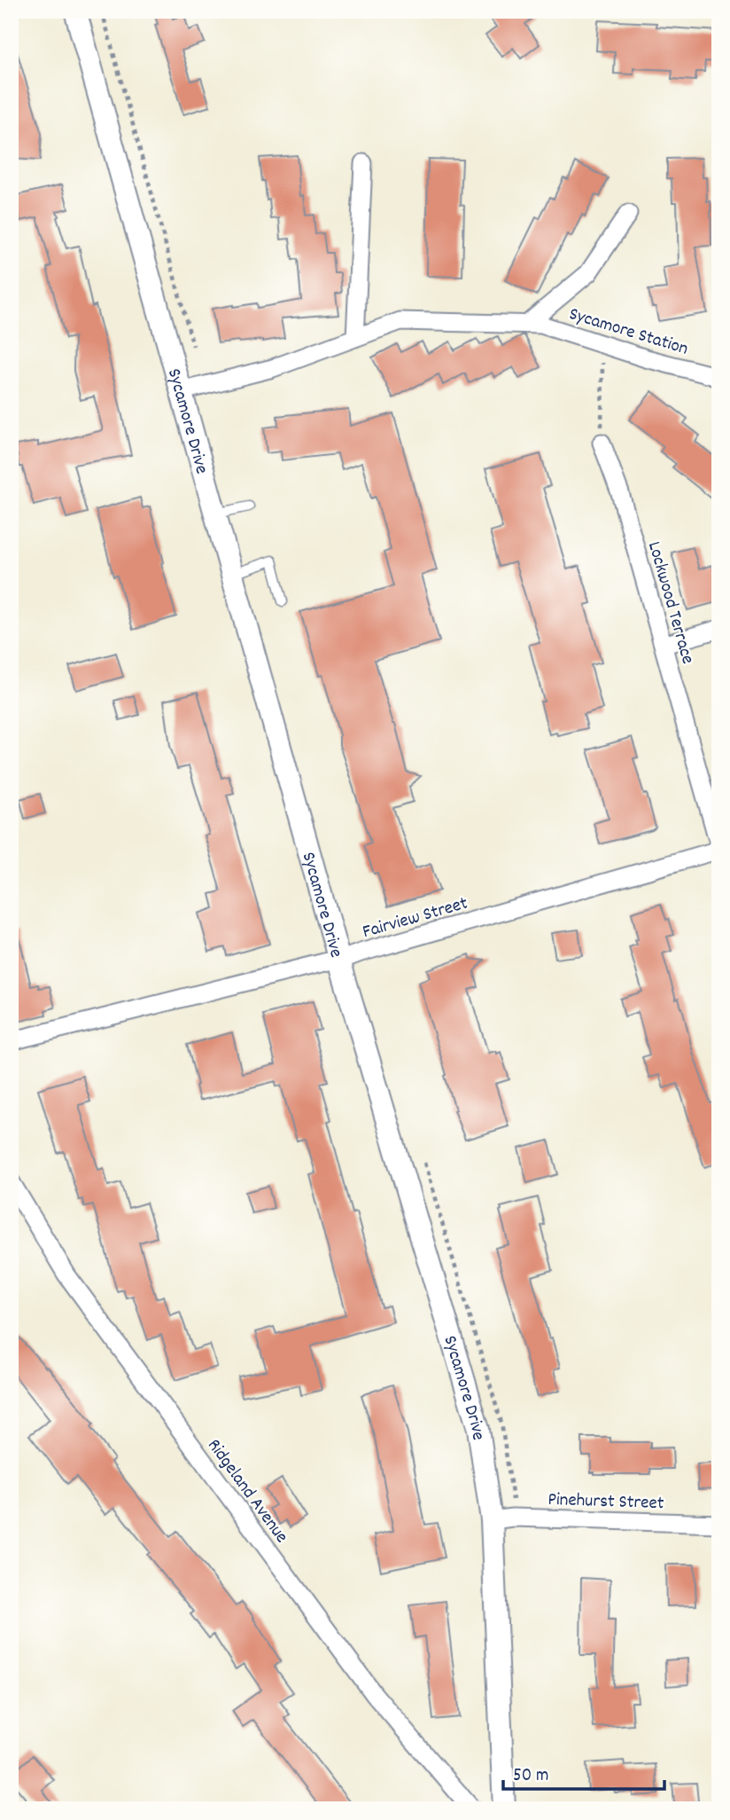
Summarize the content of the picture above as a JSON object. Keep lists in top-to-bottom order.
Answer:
{
  "streets": {
    "street": [
      "Sycamore Station",
      "Sycamore Drive",
      "Lockwood Terrace",
      "Fairview Street",
      "Ridgeland Avenue",
      "Pinehurst Street"
    ]
  },
  "crossings": [
    ["Sycamore Station", "Sycamore Drive"],
    ["Sycamore Drive", "Fairview Street"],
    ["Sycamore Drive", "Pinehurst Street"],
    ["Lockwood Terrace", "Fairview Street"]
  ],
  "scale_bar": "50 m"
}
